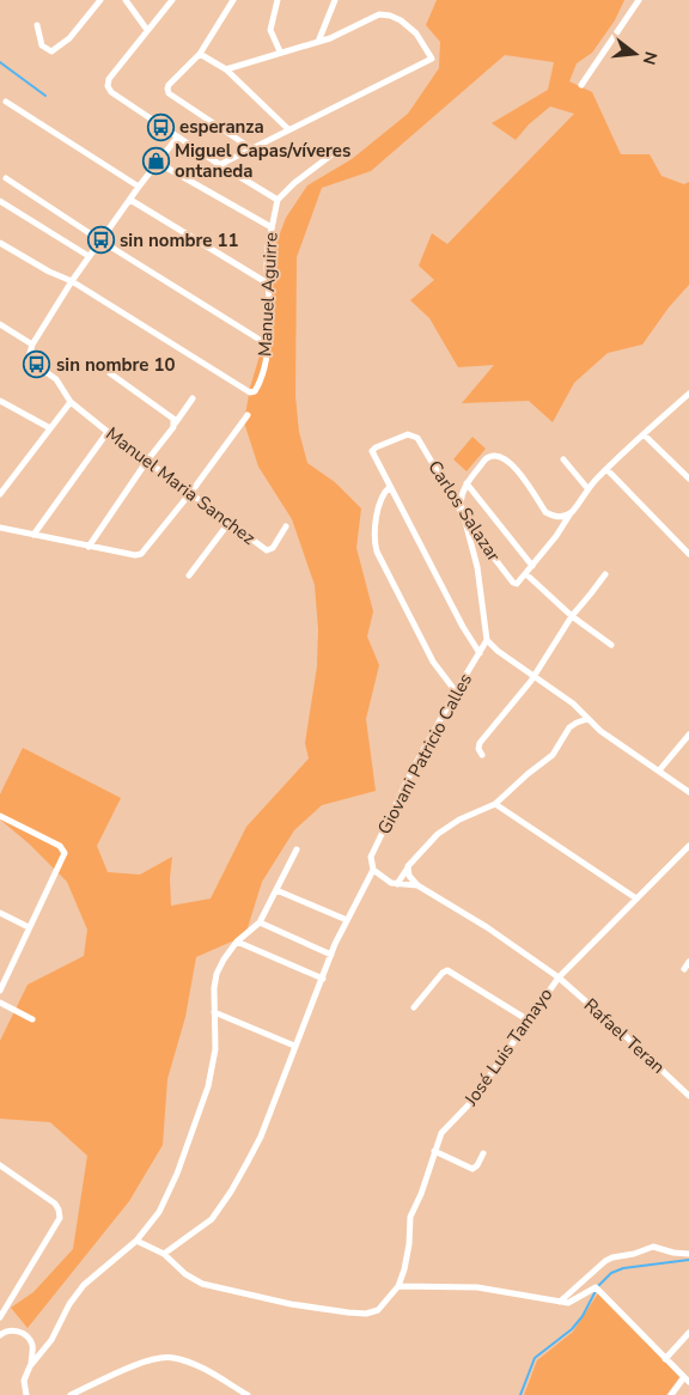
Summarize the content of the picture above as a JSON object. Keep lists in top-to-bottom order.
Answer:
{
  "streets": {
    "street": [
      "Manuel Aguirre",
      "Manuel Maria Sanchez",
      "Carlos Salazar",
      "Giovani Patricio Calles",
      "Rafael Teran",
      "José Luis Tamayo"
    ]
  },
  "crossings": [
    ["Rafael Teran", "José Luis Tamayo"]
  ],
  "places": {
    "bus stop": ["esperanza", "sin nombre 11", "sin nombre 10"],
    "shop": ["Miguel Capas/víveres ontaneda"]
  },
  "north": "right"
}
